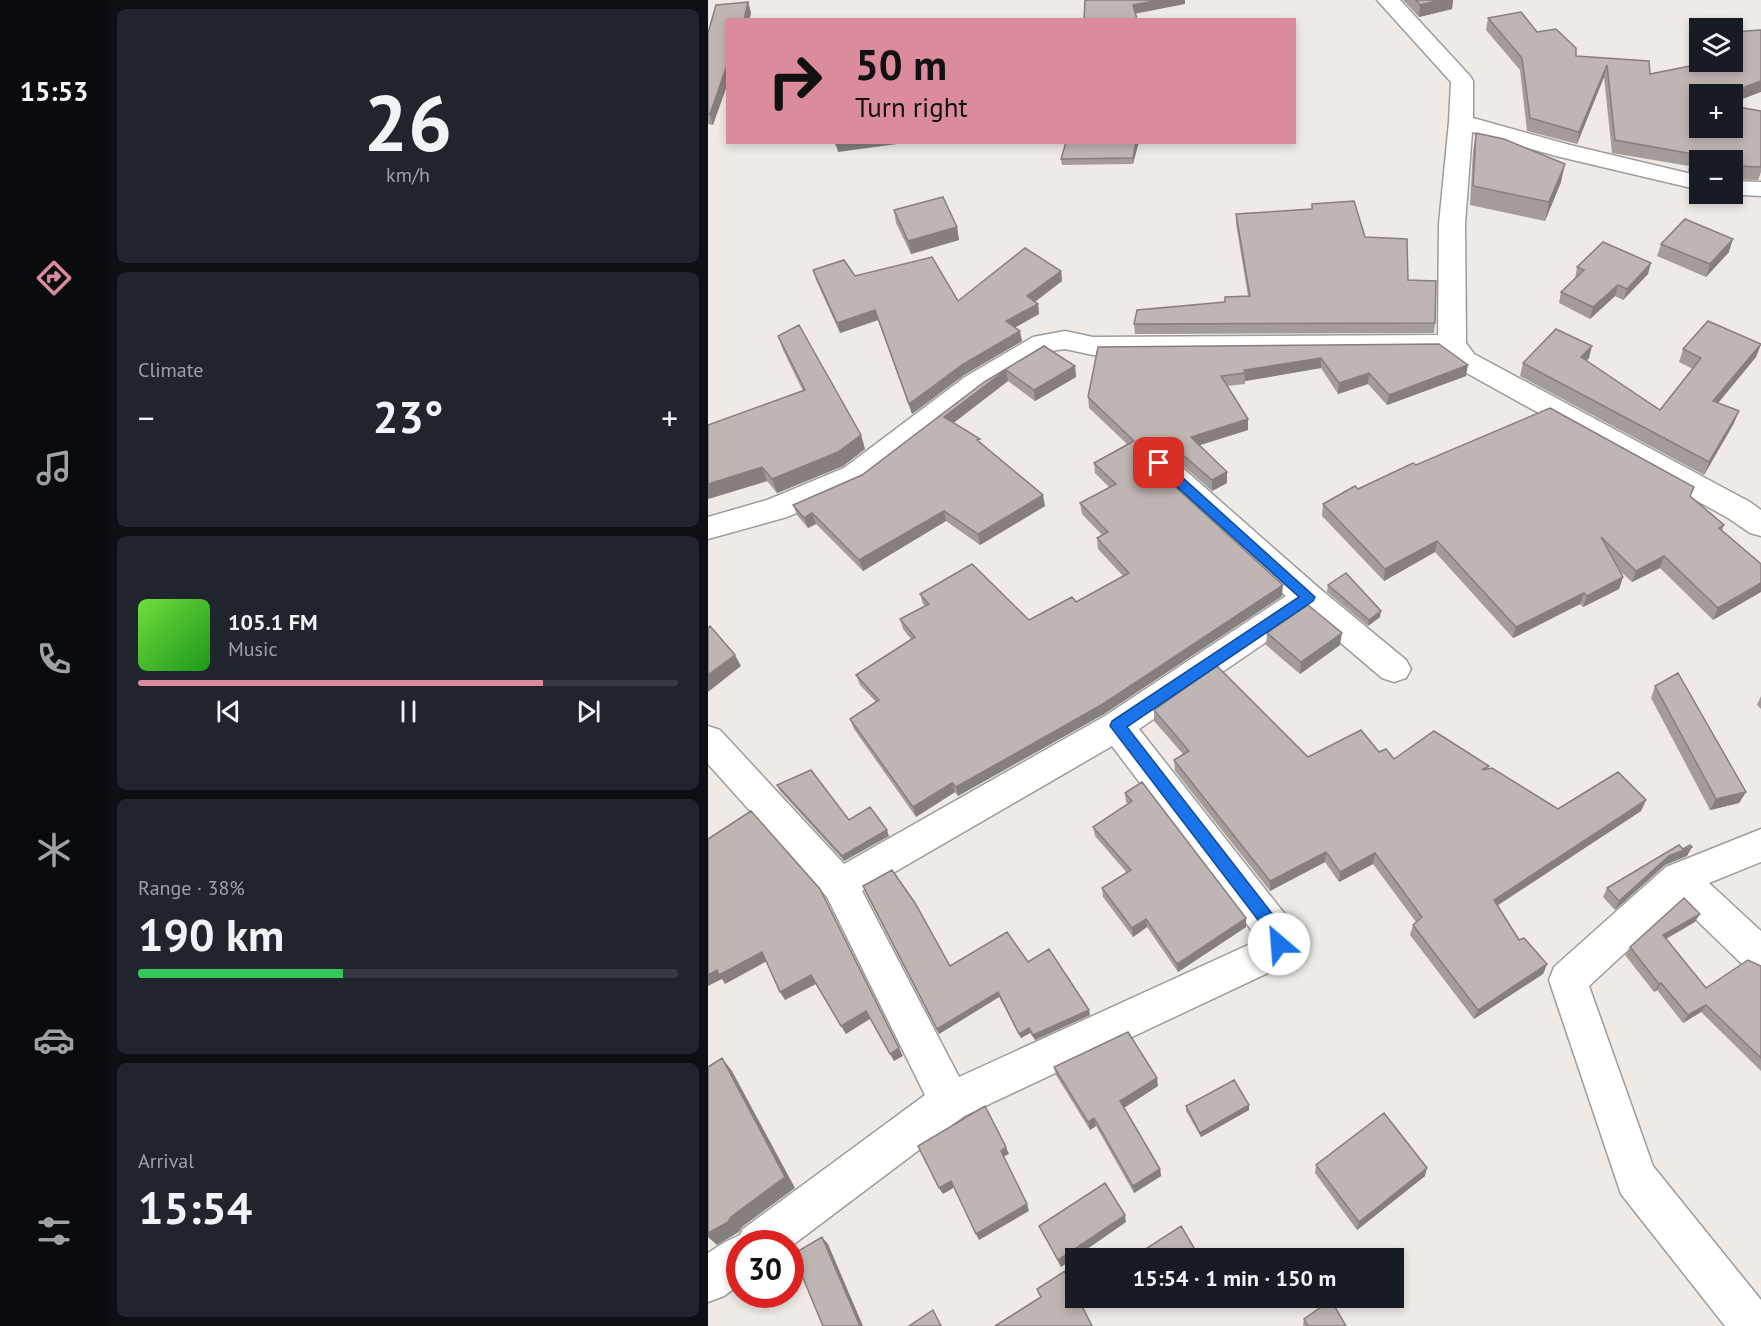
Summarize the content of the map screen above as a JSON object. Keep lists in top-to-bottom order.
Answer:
{
  "page": {
    "tabs": "15:53",
    "tile": [
      ["26", "km/h"],
      "Climate",
      ["Range · 38%", "190 km"],
      ["Arrival", "15:54"]
    ],
    "map_buttons": ["+", "−"],
    "turn": ["50 m", "Turn right"],
    "heat": ["−", "23°", "+"],
    "song": ["105.1 FM", "Music"],
    "limit": "30",
    "trip": "15:54 · 1 min · 150 m"
  }
}
